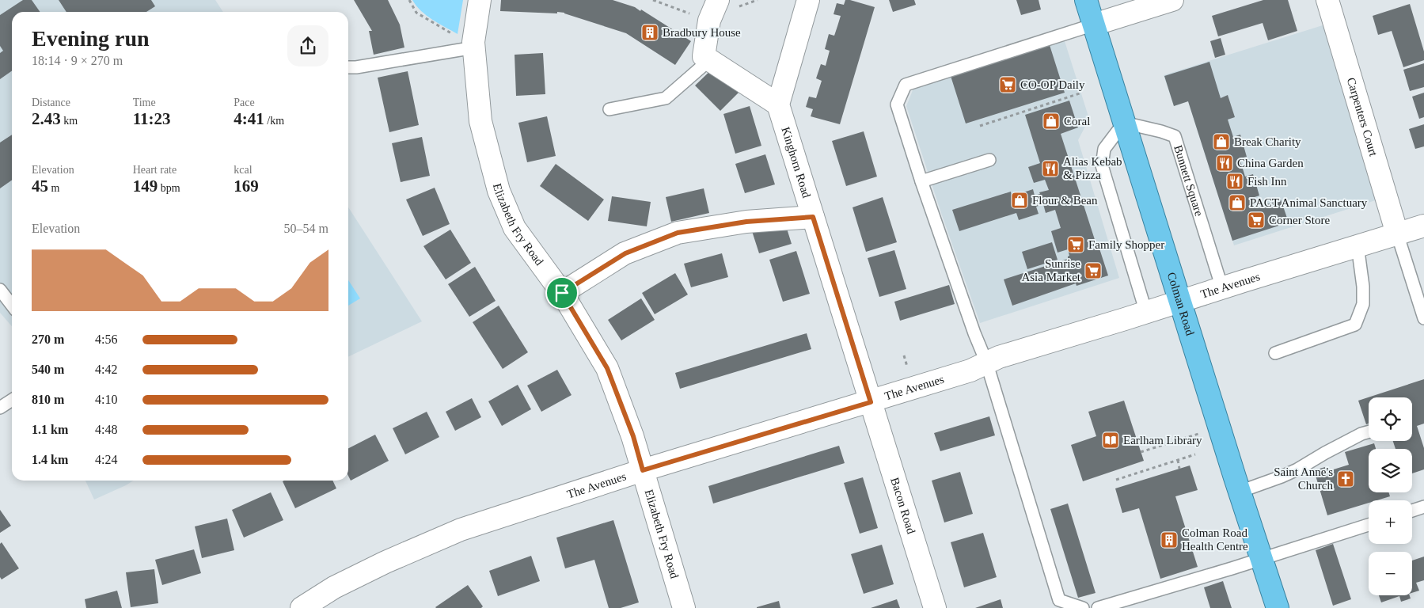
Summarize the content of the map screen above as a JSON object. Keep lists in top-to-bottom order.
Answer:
{
  "streets": {
    "highway": ["Colman Road"],
    "street": [
      "Carpenters Court",
      "Kinghorn Road",
      "Elizabeth Fry Road",
      "The Avenues",
      "Bacon Road"
    ],
    "lane": ["Bunnett Square"]
  },
  "crossings": [
    ["Carpenters Court", "The Avenues"],
    ["Kinghorn Road", "The Avenues"],
    ["Kinghorn Road", "Bacon Road"],
    ["Bunnett Square", "The Avenues"],
    ["Bunnett Square", "Colman Road"],
    ["Elizabeth Fry Road", "The Avenues"],
    ["The Avenues", "Colman Road"],
    ["The Avenues", "Bacon Road"]
  ],
  "places": {
    "building": ["Bradbury House", "Colman Road Health Centre"],
    "supermarket": [
      "CO-OP Daily",
      "Corner Store",
      "Family Shopper",
      "Sunrise Asia Market"
    ],
    "shop": [
      "Coral",
      "Break Charity",
      "Flour & Bean",
      "PACT Animal Sanctuary"
    ],
    "restaurant": ["China Garden", "Alias Kebab & Pizza", "Fish Inn"],
    "library": ["Earlham Library"],
    "church": ["Saint Anne's Church"]
  },
  "page": {
    "heading": ["Evening run", "18:14 · 9 × 270 m"],
    "stats": [
      ["Distance", "2.43 km"],
      ["Time", "11:23"],
      ["Pace", "4:41 /km"],
      ["Elevation", "45 m"],
      ["Heart rate", "149 bpm"],
      ["kcal", "169"]
    ],
    "chart": ["Elevation", "50–54 m"],
    "list": [
      {
        "name": "270 m",
        "note": "4:56"
      },
      {
        "name": "540 m",
        "note": "4:42"
      },
      {
        "name": "810 m",
        "note": "4:10"
      },
      {
        "name": "1.1 km",
        "note": "4:48"
      },
      {
        "name": "1.4 km",
        "note": "4:24"
      }
    ],
    "map_buttons": ["+", "−"]
  }
}
